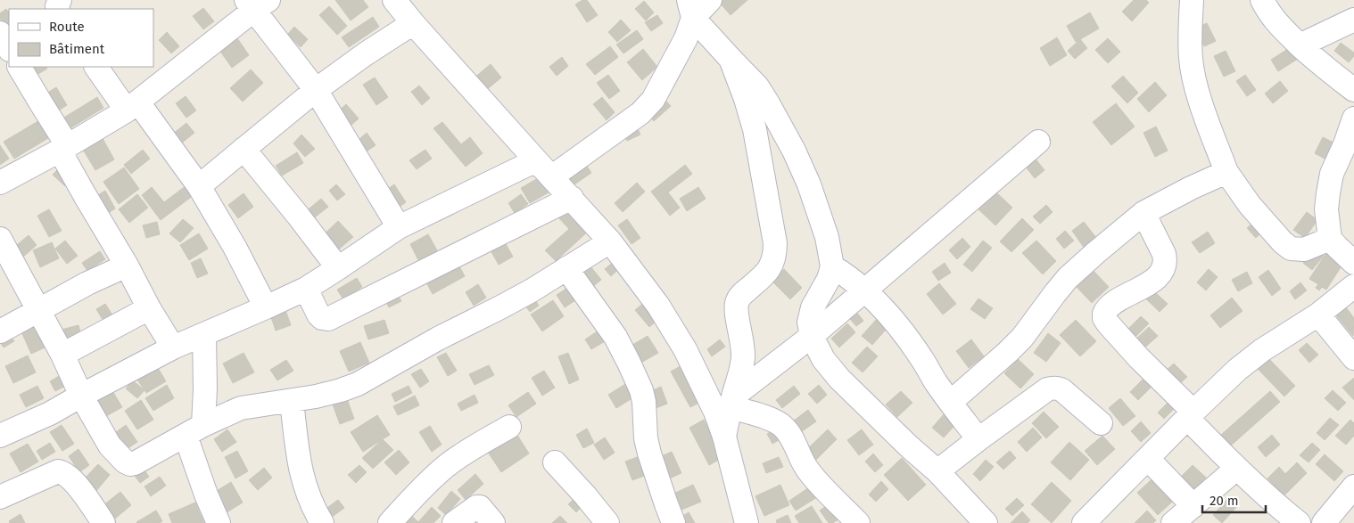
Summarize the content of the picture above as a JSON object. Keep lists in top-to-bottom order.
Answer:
{
  "legend": ["Route", "Bâtiment"],
  "scale_bar": "20 m"
}
